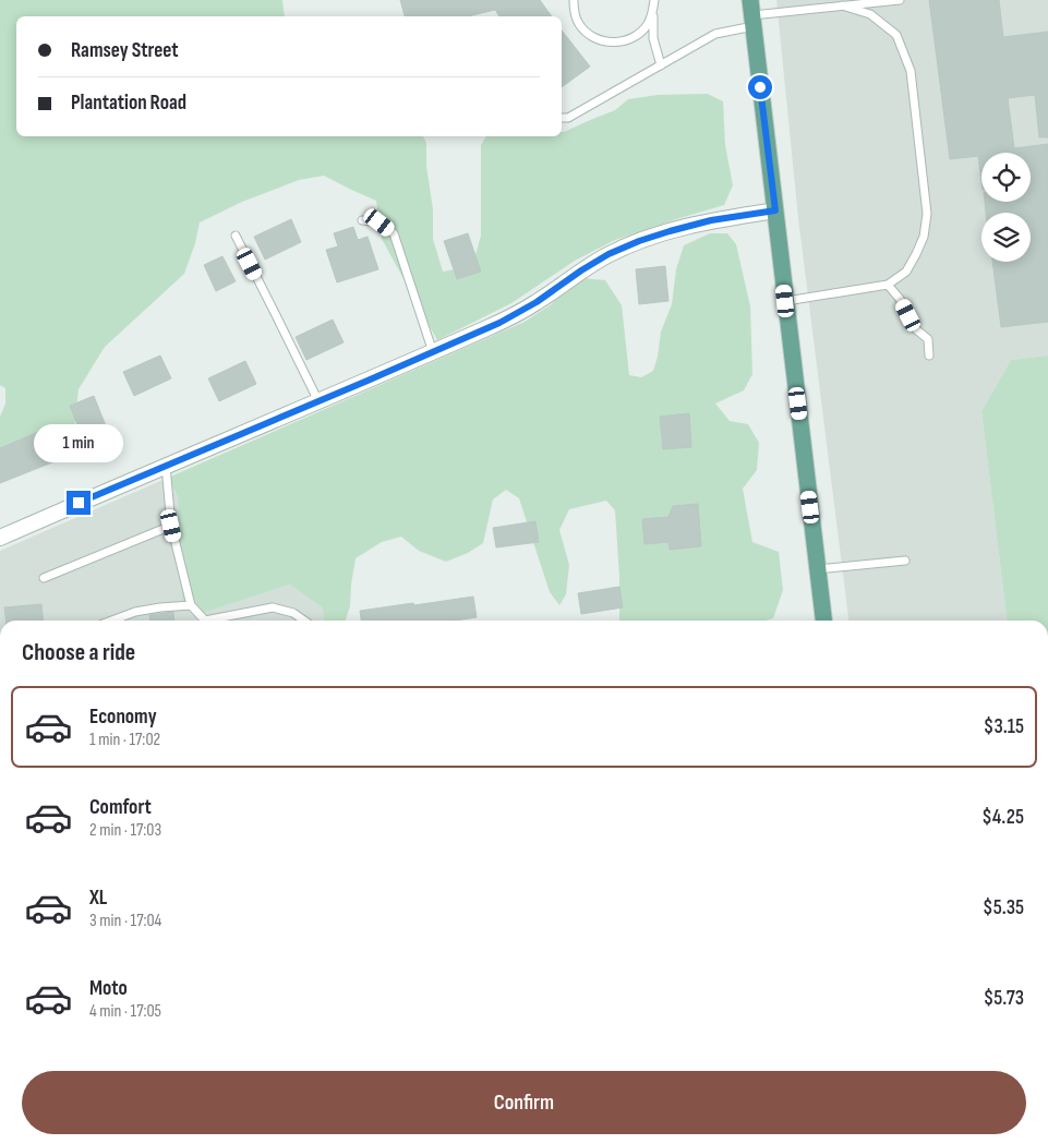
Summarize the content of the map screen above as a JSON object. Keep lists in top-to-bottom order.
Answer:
{
  "page": {
    "banner": ["Ramsey Street", "Plantation Road"],
    "bubble": "1 min",
    "heading": "Choose a ride",
    "list": [
      {
        "name": "Economy",
        "note": "1 min · 17:02",
        "value": "$3.15"
      },
      {
        "name": "Comfort",
        "note": "2 min · 17:03",
        "value": "$4.25"
      },
      {
        "name": "XL",
        "note": "3 min · 17:04",
        "value": "$5.35"
      },
      {
        "name": "Moto",
        "note": "4 min · 17:05",
        "value": "$5.73"
      }
    ],
    "buttons": "Confirm"
  }
}
